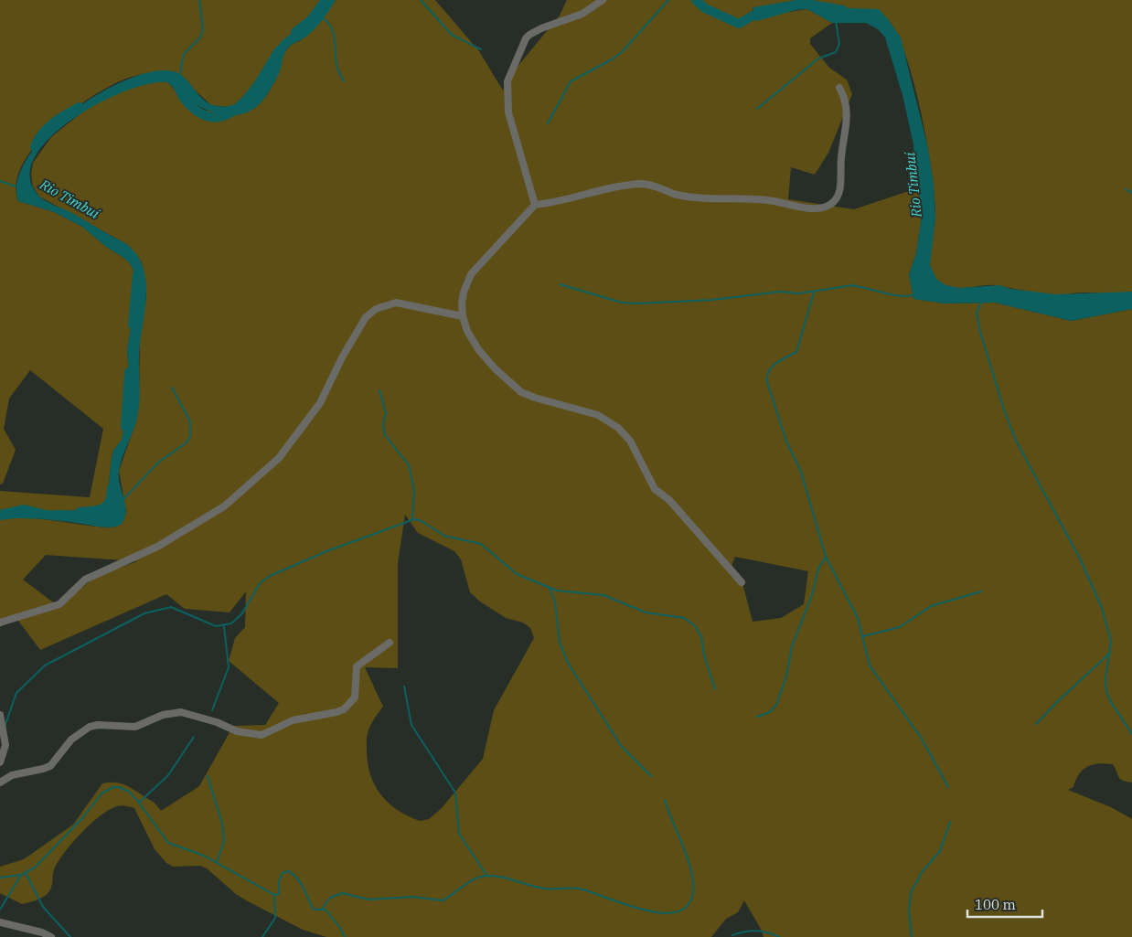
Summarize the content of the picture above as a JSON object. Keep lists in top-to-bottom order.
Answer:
{
  "water": ["Rio Timbuí"],
  "scale_bar": "100 m"
}
